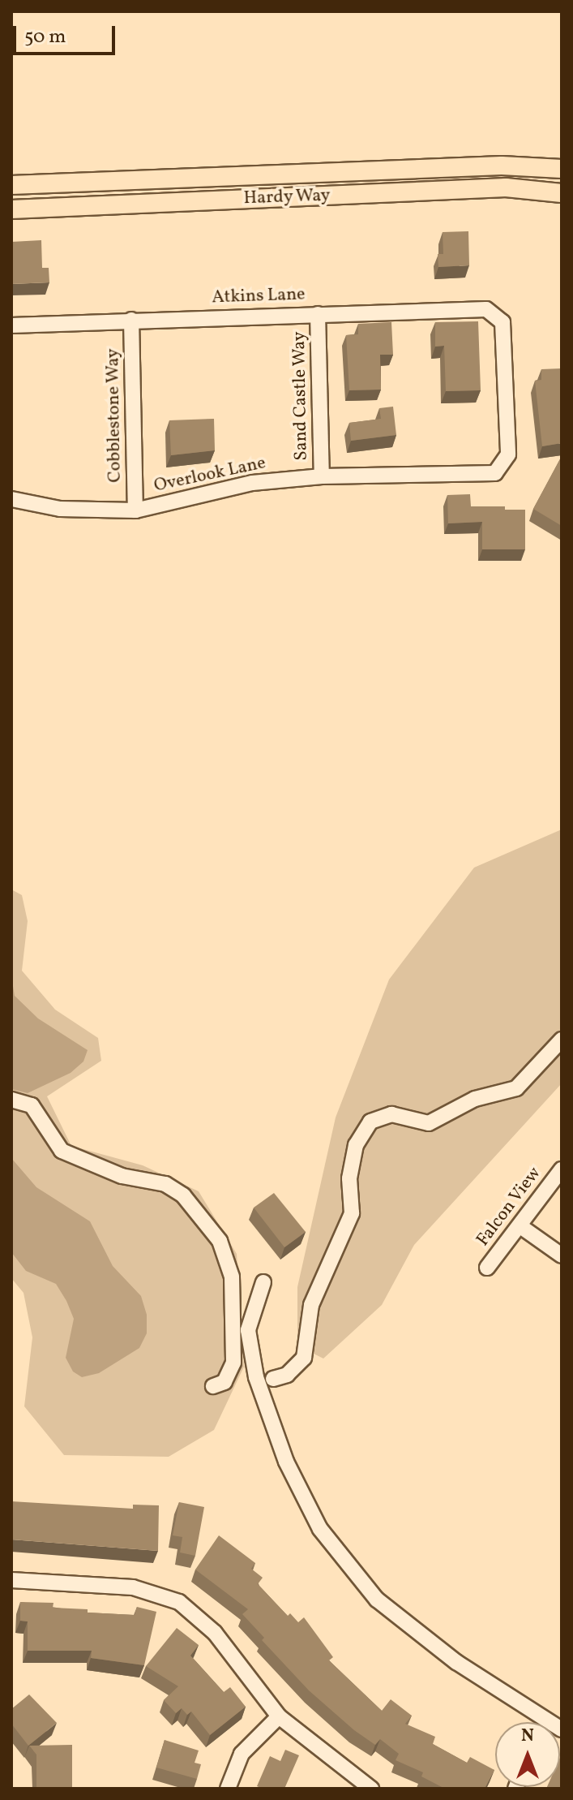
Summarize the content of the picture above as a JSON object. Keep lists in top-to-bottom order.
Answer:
{
  "streets": {
    "main road": ["Hardy Way"],
    "street": [
      "Atkins Lane",
      "Sand Castle Way",
      "Cobblestone Way",
      "Overlook Lane",
      "Falcon View"
    ]
  },
  "crossings": [
    ["Atkins Lane", "Sand Castle Way"],
    ["Atkins Lane", "Cobblestone Way"],
    ["Atkins Lane", "Overlook Lane"],
    ["Sand Castle Way", "Overlook Lane"],
    ["Cobblestone Way", "Overlook Lane"]
  ],
  "scale_bar": "50 m",
  "north": "top"
}
